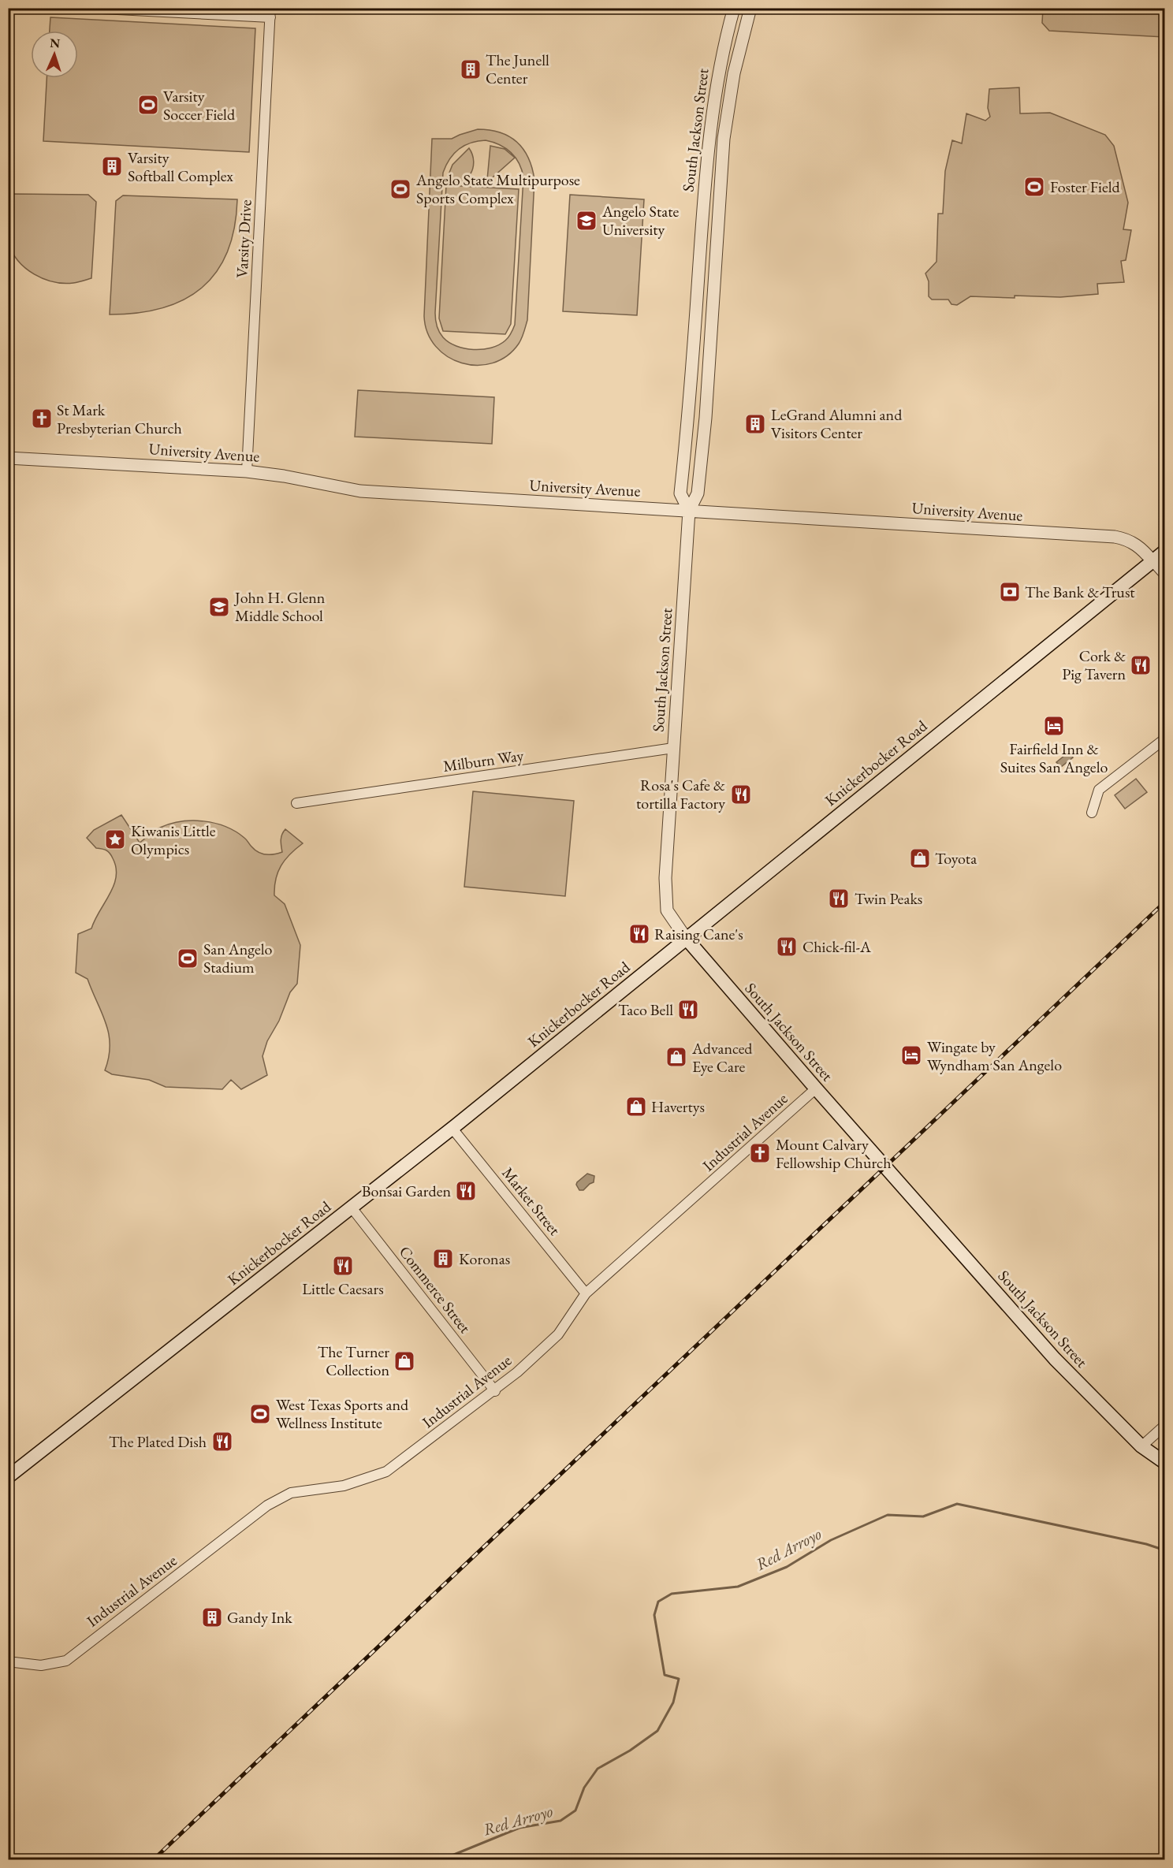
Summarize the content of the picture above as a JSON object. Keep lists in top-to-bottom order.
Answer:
{
  "streets": {
    "main road": ["South Jackson Street", "Knickerbocker Road"],
    "street": [
      "Varsity Drive",
      "University Avenue",
      "Milburn Way",
      "Industrial Avenue",
      "Market Street",
      "Commerce Street"
    ]
  },
  "crossings": [
    ["South Jackson Street", "University Avenue"],
    ["South Jackson Street", "Milburn Way"],
    ["South Jackson Street", "Knickerbocker Road"],
    ["South Jackson Street", "Industrial Avenue"],
    ["Varsity Drive", "University Avenue"],
    ["University Avenue", "Knickerbocker Road"],
    ["Knickerbocker Road", "Market Street"],
    ["Knickerbocker Road", "Commerce Street"],
    ["Industrial Avenue", "Market Street"],
    ["Industrial Avenue", "Commerce Street"]
  ],
  "water": ["Red Arroyo"],
  "places": {
    "building": [
      "The Junell Center",
      "Varsity Softball Complex",
      "LeGrand Alumni and Visitors Center",
      "Koronas",
      "Gandy Ink"
    ],
    "sports": [
      "Varsity Soccer Field",
      "Foster Field",
      "Angelo State Multipurpose Sports Complex",
      "San Angelo Stadium",
      "West Texas Sports and Wellness Institute"
    ],
    "school or university": ["Angelo State University", "John H. Glenn Middle School"],
    "church": ["St Mark Presbyterian Church", "Mount Calvary Fellowship Church"],
    "bank": ["The Bank & Trust"],
    "restaurant": [
      "Cork & Pig Tavern",
      "Rosa's Cafe & tortilla Factory",
      "Twin Peaks",
      "Raising Cane's",
      "Chick-fil-A",
      "Taco Bell",
      "Bonsai Garden",
      "Little Caesars",
      "The Plated Dish"
    ],
    "hotel": ["Fairfield Inn & Suites San Angelo", "Wingate by Wyndham San Angelo"],
    "place": ["Kiwanis Little Olympics"],
    "shop": [
      "Toyota",
      "Advanced Eye Care",
      "Havertys",
      "The Turner Collection"
    ]
  },
  "north": "top"
}
